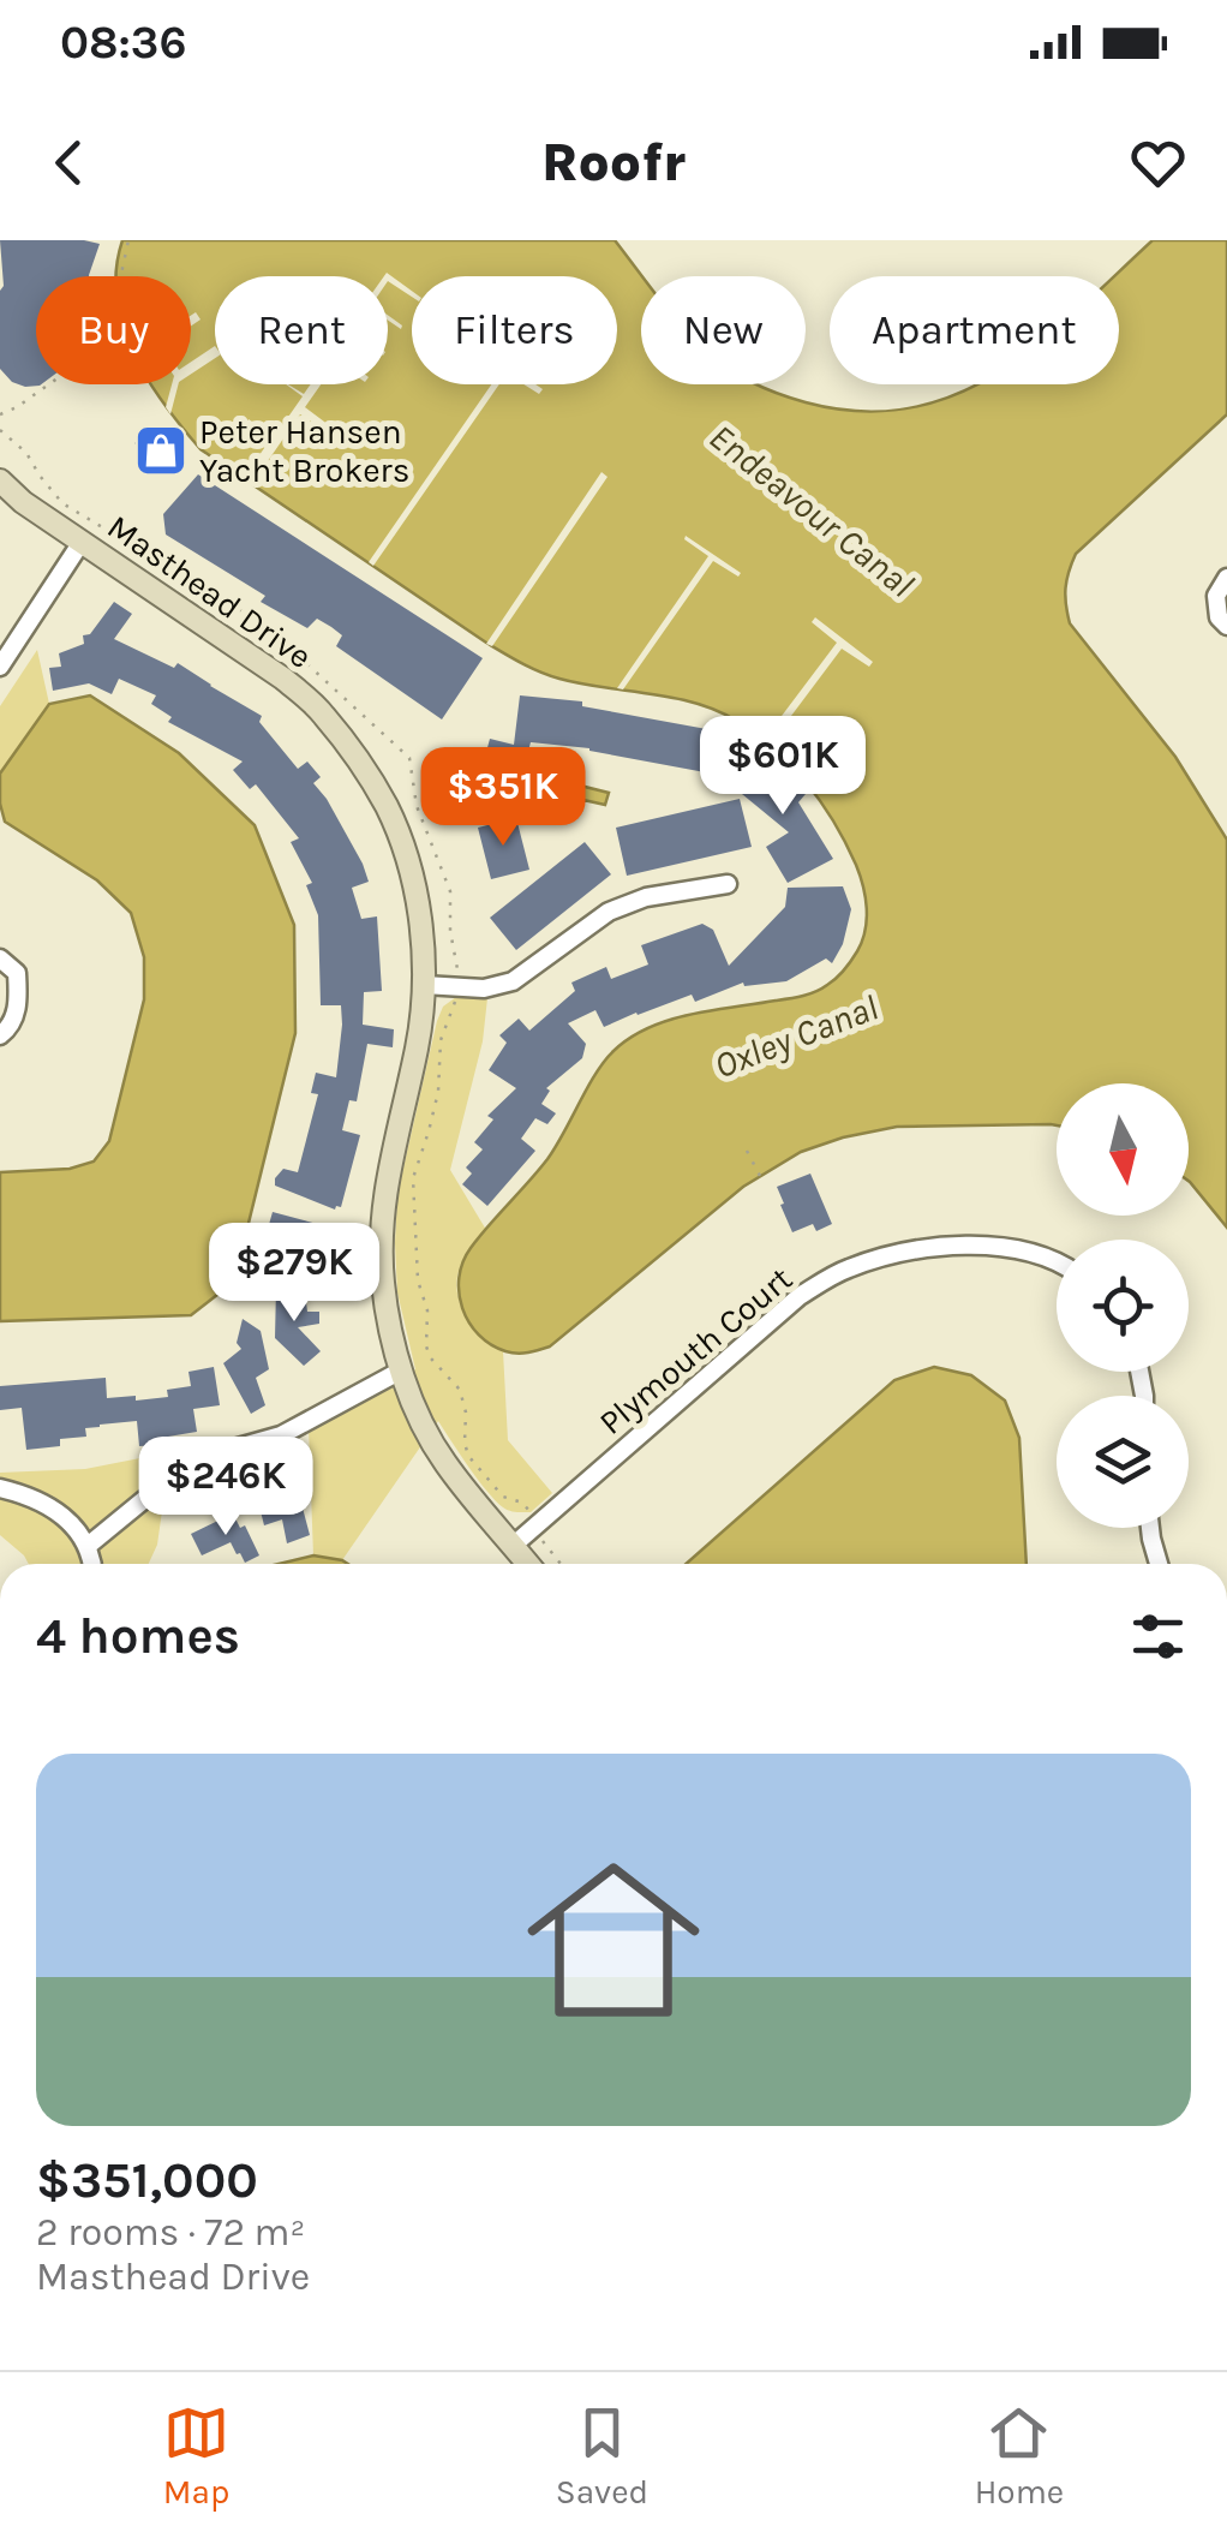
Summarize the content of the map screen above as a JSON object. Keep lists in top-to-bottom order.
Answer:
{
  "streets": {
    "street": ["Masthead Drive", "Plymouth Court"]
  },
  "crossings": [
    ["Masthead Drive", "Plymouth Court"]
  ],
  "water": ["Endeavour Canal", "Oxley Canal"],
  "places": {
    "shop": ["Peter Hansen Yacht Brokers"]
  },
  "north": "bottom",
  "page": {
    "status": "08:36",
    "header": "Roofr",
    "chip": [
      "Buy",
      "Rent",
      "Filters",
      "New",
      "Apartment"
    ],
    "price": [
      "$601K",
      "$351K",
      "$279K",
      "$246K"
    ],
    "heading": "4 homes",
    "list": [
      {
        "name": "$351,000",
        "note": "2 rooms · 72 m² · Masthead Drive"
      }
    ],
    "tabs": ["Map", "Saved", "Home"]
  }
}
